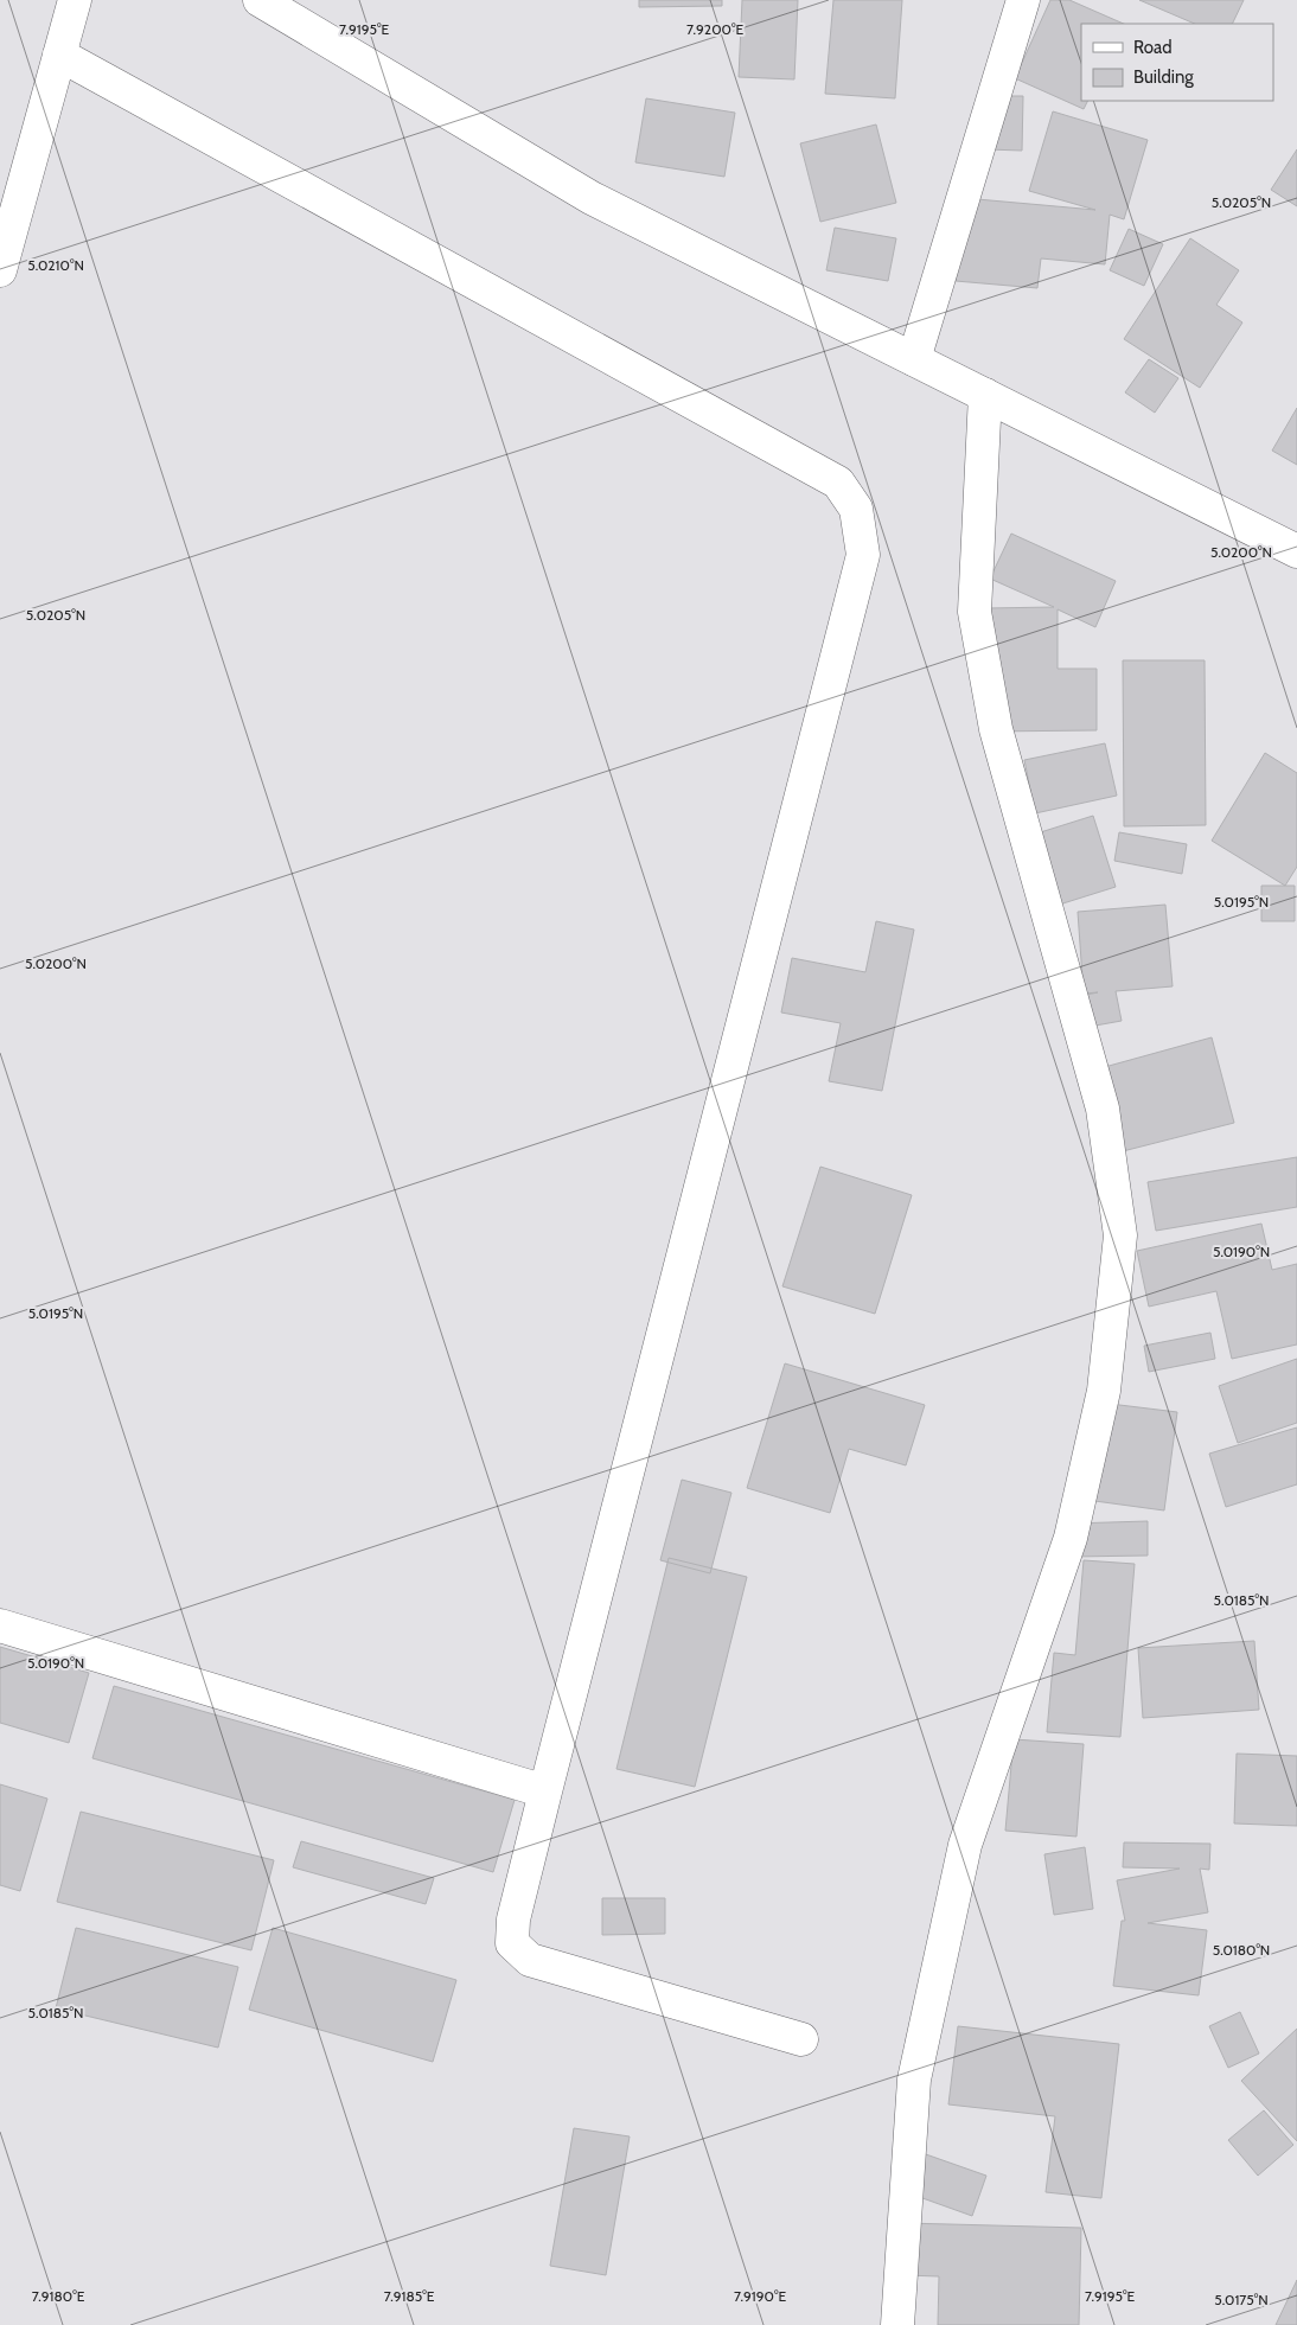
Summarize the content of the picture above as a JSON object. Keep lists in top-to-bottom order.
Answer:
{
  "legend": ["Road", "Building"],
  "coordinates": [
    "7.9195°E",
    "7.9200°E",
    "5.0205°N",
    "5.0210°N",
    "5.0200°N",
    "5.0195°N",
    "5.0190°N",
    "5.0185°N",
    "5.0180°N",
    "7.9180°E",
    "7.9185°E",
    "7.9190°E",
    "5.0175°N"
  ]
}
